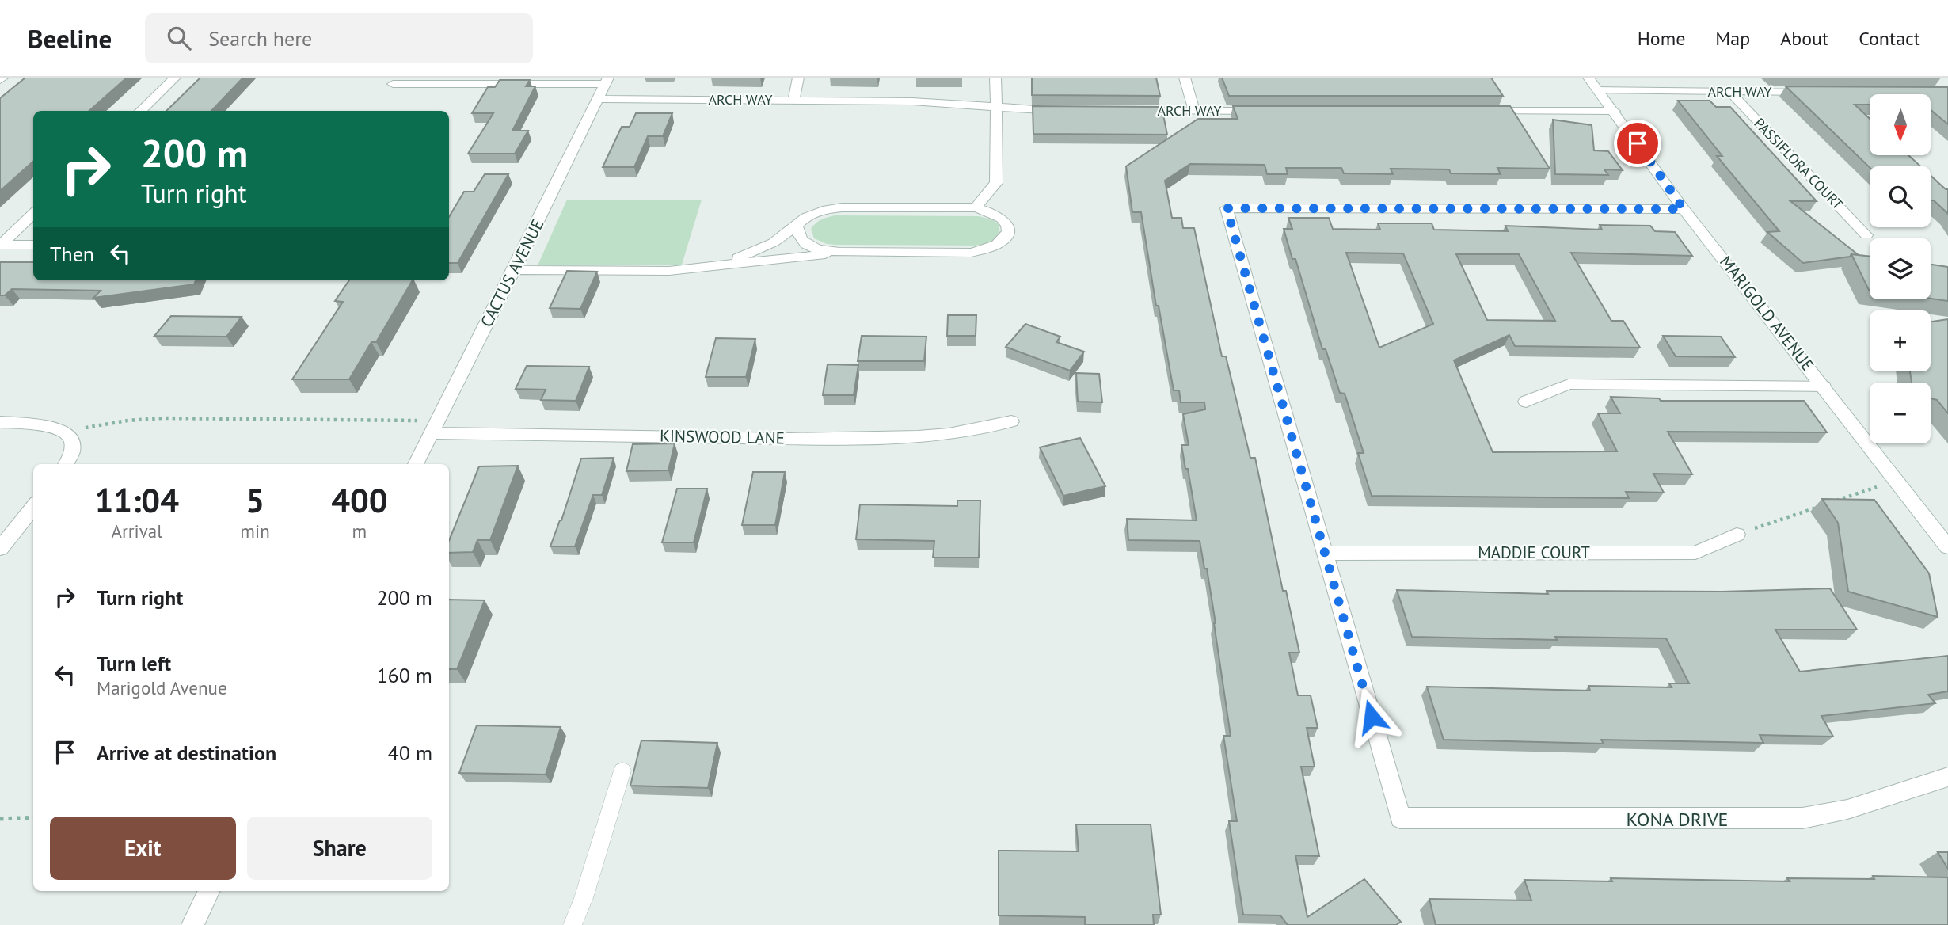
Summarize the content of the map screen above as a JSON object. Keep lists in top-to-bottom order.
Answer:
{
  "streets": {
    "street": [
      "ARCH WAY",
      "PASSIFLORA COURT",
      "CACTUS AVENUE",
      "MARIGOLD AVENUE",
      "KINSWOOD LANE",
      "MADDIE COURT",
      "KONA DRIVE"
    ]
  },
  "crossings": [
    ["ARCH WAY", "PASSIFLORA COURT"],
    ["ARCH WAY", "CACTUS AVENUE"],
    ["ARCH WAY", "MARIGOLD AVENUE"],
    ["CACTUS AVENUE", "KINSWOOD LANE"],
    ["MADDIE COURT", "KONA DRIVE"]
  ],
  "north": "bottom",
  "page": {
    "header": "Beeline",
    "search": "Search here",
    "nav": [
      "Home",
      "Map",
      "About",
      "Contact"
    ],
    "map_buttons": ["+", "−"],
    "turn": ["200 m", "Turn right"],
    "then": "Then",
    "eta": [
      "11:04",
      "Arrival",
      "5",
      "min",
      "400",
      "m"
    ],
    "list": [
      {
        "name": "Turn right",
        "value": "200 m"
      },
      {
        "name": "Turn left",
        "note": "Marigold Avenue",
        "value": "160 m"
      },
      {
        "name": "Arrive at destination",
        "value": "40 m"
      }
    ],
    "buttons": ["Exit", "Share"]
  }
}
